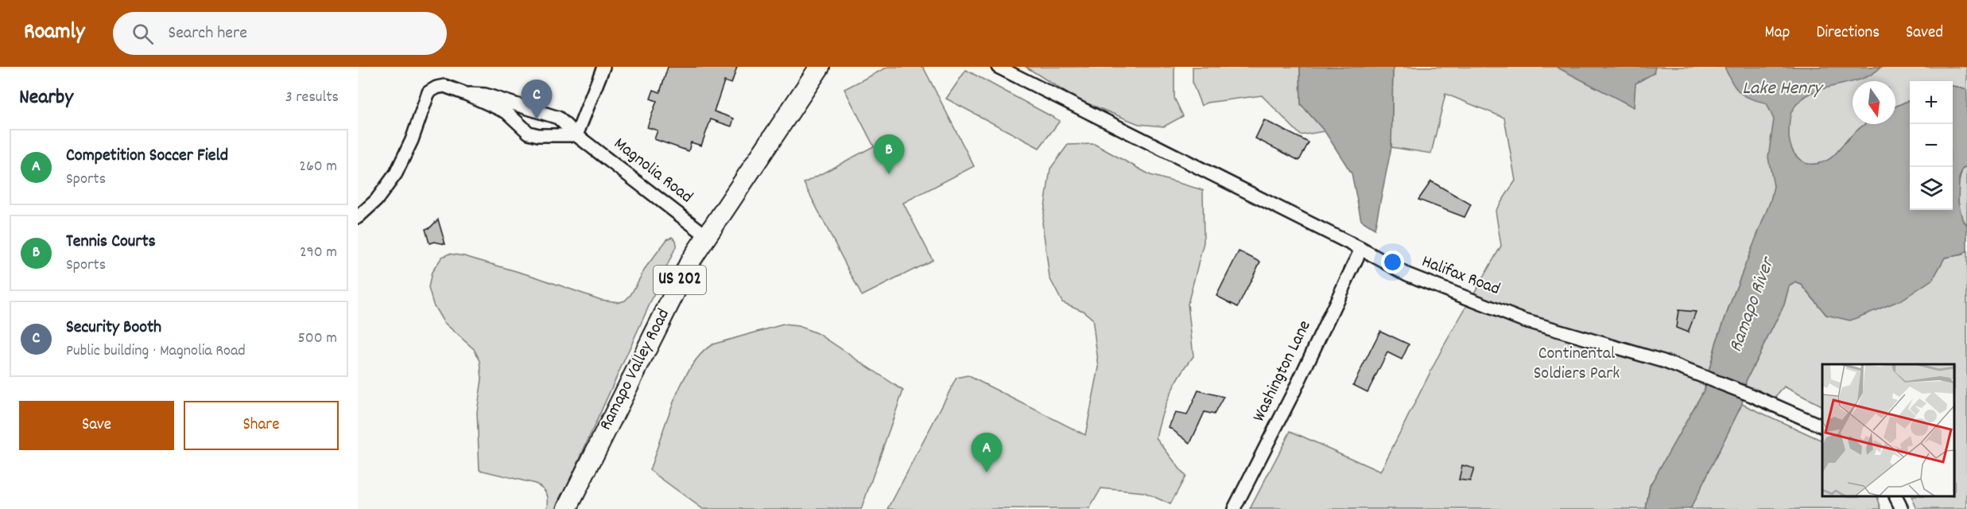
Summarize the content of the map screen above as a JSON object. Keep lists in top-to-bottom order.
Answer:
{
  "streets": {
    "main road": ["US 202", "Ramapo Valley Road"],
    "street": ["Magnolia Road", "Halifax Road", "Washington Lane"]
  },
  "crossings": [
    ["Magnolia Road", "Ramapo Valley Road"],
    ["Halifax Road", "Washington Lane"]
  ],
  "water": ["Lake Henry", "Ramapo River"],
  "parks": ["Continental Soldiers Park"],
  "north": "bottom",
  "page": {
    "header": "Roamly",
    "search": "Search here",
    "nav": ["Map", "Directions", "Saved"],
    "heading": ["Nearby", "3 results"],
    "pins": ["C", "B", "A"],
    "map_buttons": ["+", "−"],
    "list": [
      {
        "mark": "A",
        "name": "Competition Soccer Field",
        "note": "Sports",
        "value": "260 m"
      },
      {
        "mark": "B",
        "name": "Tennis Courts",
        "note": "Sports",
        "value": "290 m"
      },
      {
        "mark": "C",
        "name": "Security Booth",
        "note": "Public building · Magnolia Road",
        "value": "500 m"
      }
    ],
    "buttons": ["Save", "Share"]
  }
}
